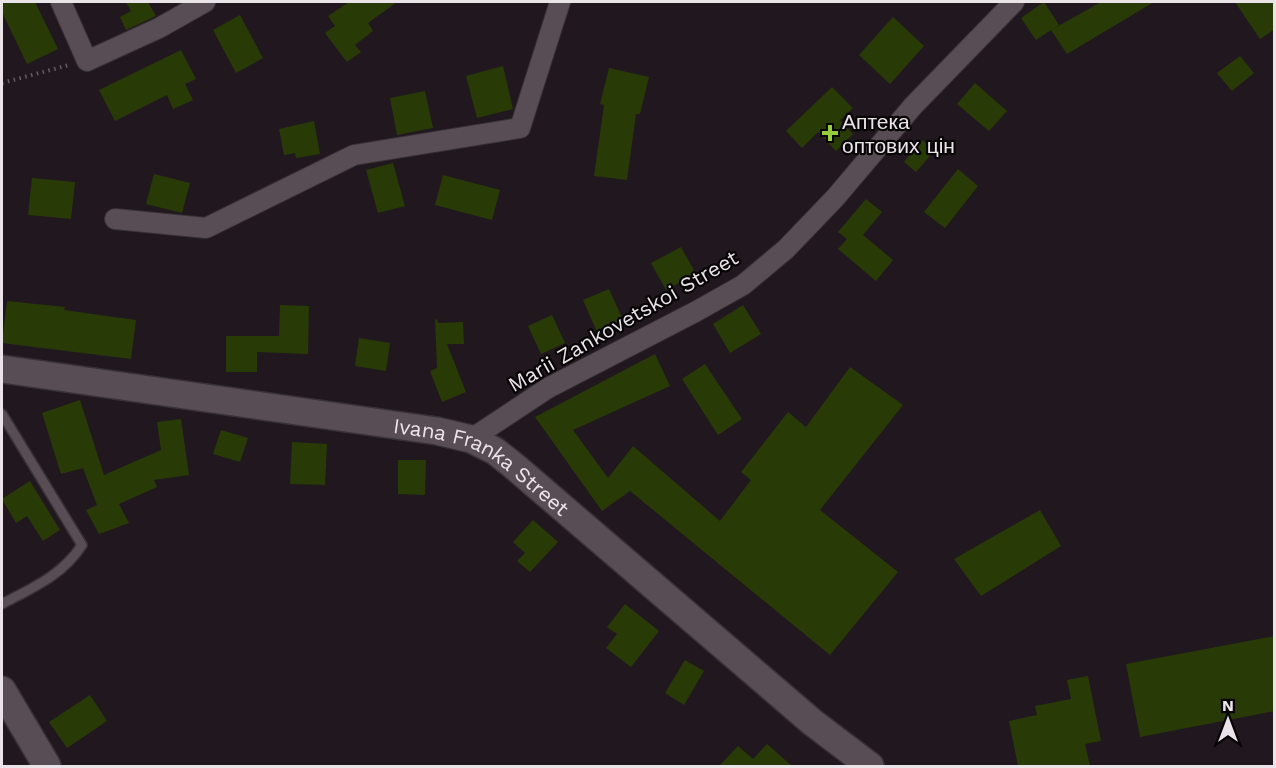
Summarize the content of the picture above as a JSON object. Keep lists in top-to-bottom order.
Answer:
{
  "streets": {
    "main road": ["Ivana Franka Street"],
    "street": ["Marii Zankovetskoi Street"]
  },
  "crossings": [
    ["Marii Zankovetskoi Street", "Ivana Franka Street"]
  ],
  "places": {
    "health": ["Аптека оптових цін"]
  },
  "north": "top"
}
